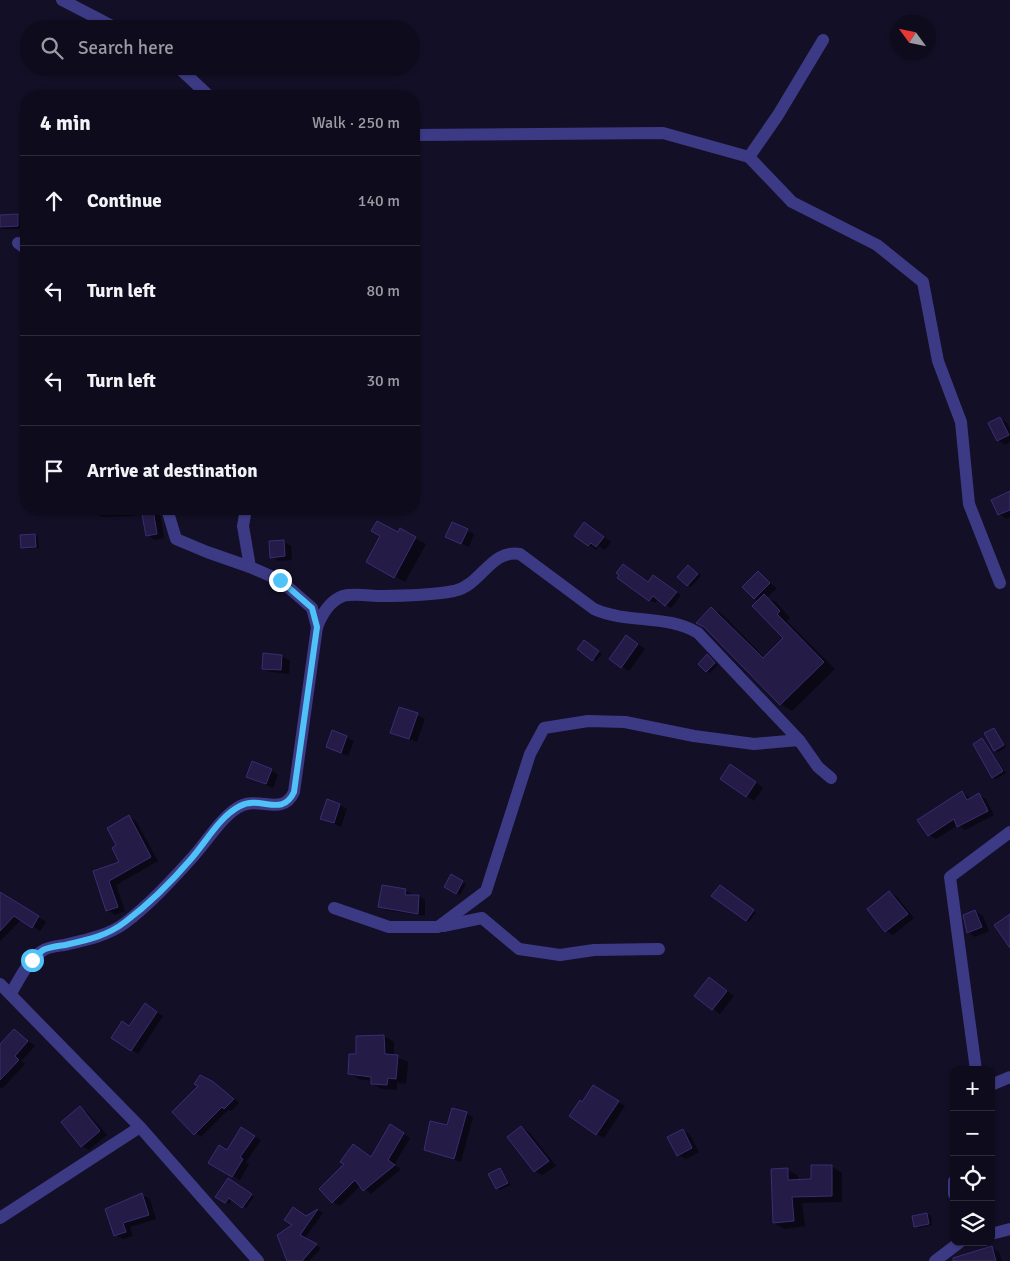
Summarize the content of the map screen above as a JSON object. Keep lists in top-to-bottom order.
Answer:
{
  "north": "top left",
  "page": {
    "search": "Search here",
    "heading": ["4 min", "Walk · 250 m"],
    "list": [
      ["Continue", "140 m"],
      ["Turn left", "80 m"],
      ["Turn left", "30 m"],
      "Arrive at destination"
    ],
    "map_buttons": ["+", "−"]
  }
}
